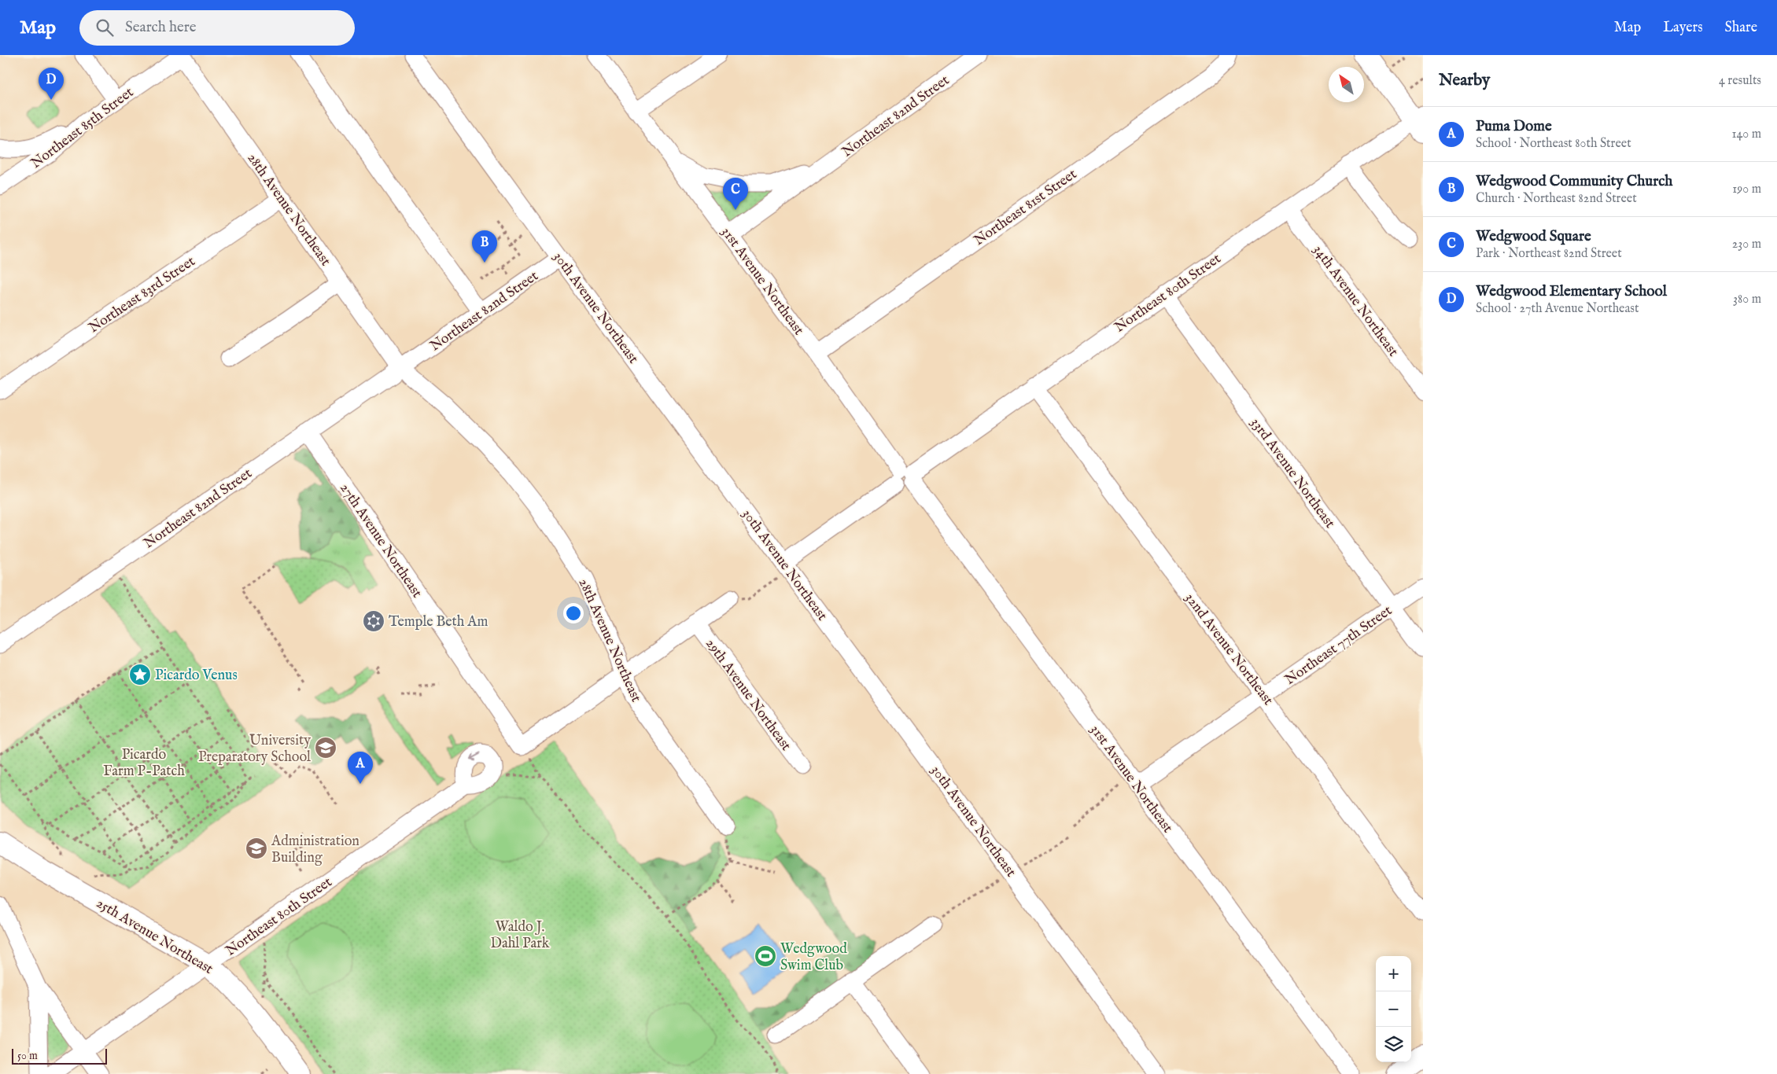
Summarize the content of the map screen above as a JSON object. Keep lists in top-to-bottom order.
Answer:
{
  "streets": {
    "main road": ["25th Avenue Northeast"],
    "street": [
      "Northeast 82nd Street",
      "Northeast 85th Street",
      "Northeast 81st Street",
      "28th Avenue Northeast",
      "31st Avenue Northeast",
      "Northeast 80th Street",
      "Northeast 83rd Street",
      "34th Avenue Northeast",
      "30th Avenue Northeast",
      "33rd Avenue Northeast",
      "27th Avenue Northeast",
      "Northeast 77th Street",
      "32nd Avenue Northeast",
      "29th Avenue Northeast"
    ]
  },
  "crossings": [
    ["Northeast 82nd Street", "28th Avenue Northeast"],
    ["Northeast 82nd Street", "31st Avenue Northeast"],
    ["Northeast 82nd Street", "30th Avenue Northeast"],
    ["Northeast 82nd Street", "27th Avenue Northeast"],
    ["Northeast 85th Street", "28th Avenue Northeast"],
    ["Northeast 81st Street", "31st Avenue Northeast"],
    ["28th Avenue Northeast", "Northeast 83rd Street"],
    ["31st Avenue Northeast", "Northeast 80th Street"],
    ["31st Avenue Northeast", "Northeast 77th Street"],
    ["Northeast 80th Street", "34th Avenue Northeast"],
    ["Northeast 80th Street", "30th Avenue Northeast"],
    ["Northeast 80th Street", "33rd Avenue Northeast"],
    ["Northeast 80th Street", "32nd Avenue Northeast"],
    ["Northeast 80th Street", "25th Avenue Northeast"],
    ["33rd Avenue Northeast", "Northeast 77th Street"],
    ["Northeast 77th Street", "32nd Avenue Northeast"]
  ],
  "parks": ["Picardo Farm P-Patch", "Waldo J. Dahl Park"],
  "places": {
    "synagogue": ["Temple Beth Am"],
    "place": ["Picardo Venus"],
    "school or university": ["University Preparatory School", "Administration Building"],
    "sports": ["Wedgwood Swim Club"]
  },
  "scale_bar": "50 m",
  "north": "top left",
  "page": {
    "header": "Map",
    "search": "Search here",
    "nav": ["Map", "Layers", "Share"],
    "heading": ["Nearby", "4 results"],
    "pins": [
      "D",
      "C",
      "B",
      "A"
    ],
    "list": [
      {
        "mark": "A",
        "name": "Puma Dome",
        "note": "School · Northeast 80th Street",
        "value": "140 m"
      },
      {
        "mark": "B",
        "name": "Wedgwood Community Church",
        "note": "Church · Northeast 82nd Street",
        "value": "190 m"
      },
      {
        "mark": "C",
        "name": "Wedgwood Square",
        "note": "Park · Northeast 82nd Street",
        "value": "230 m"
      },
      {
        "mark": "D",
        "name": "Wedgwood Elementary School",
        "note": "School · 27th Avenue Northeast",
        "value": "380 m"
      }
    ],
    "map_buttons": ["+", "−"],
    "scale": "50 m"
  }
}
